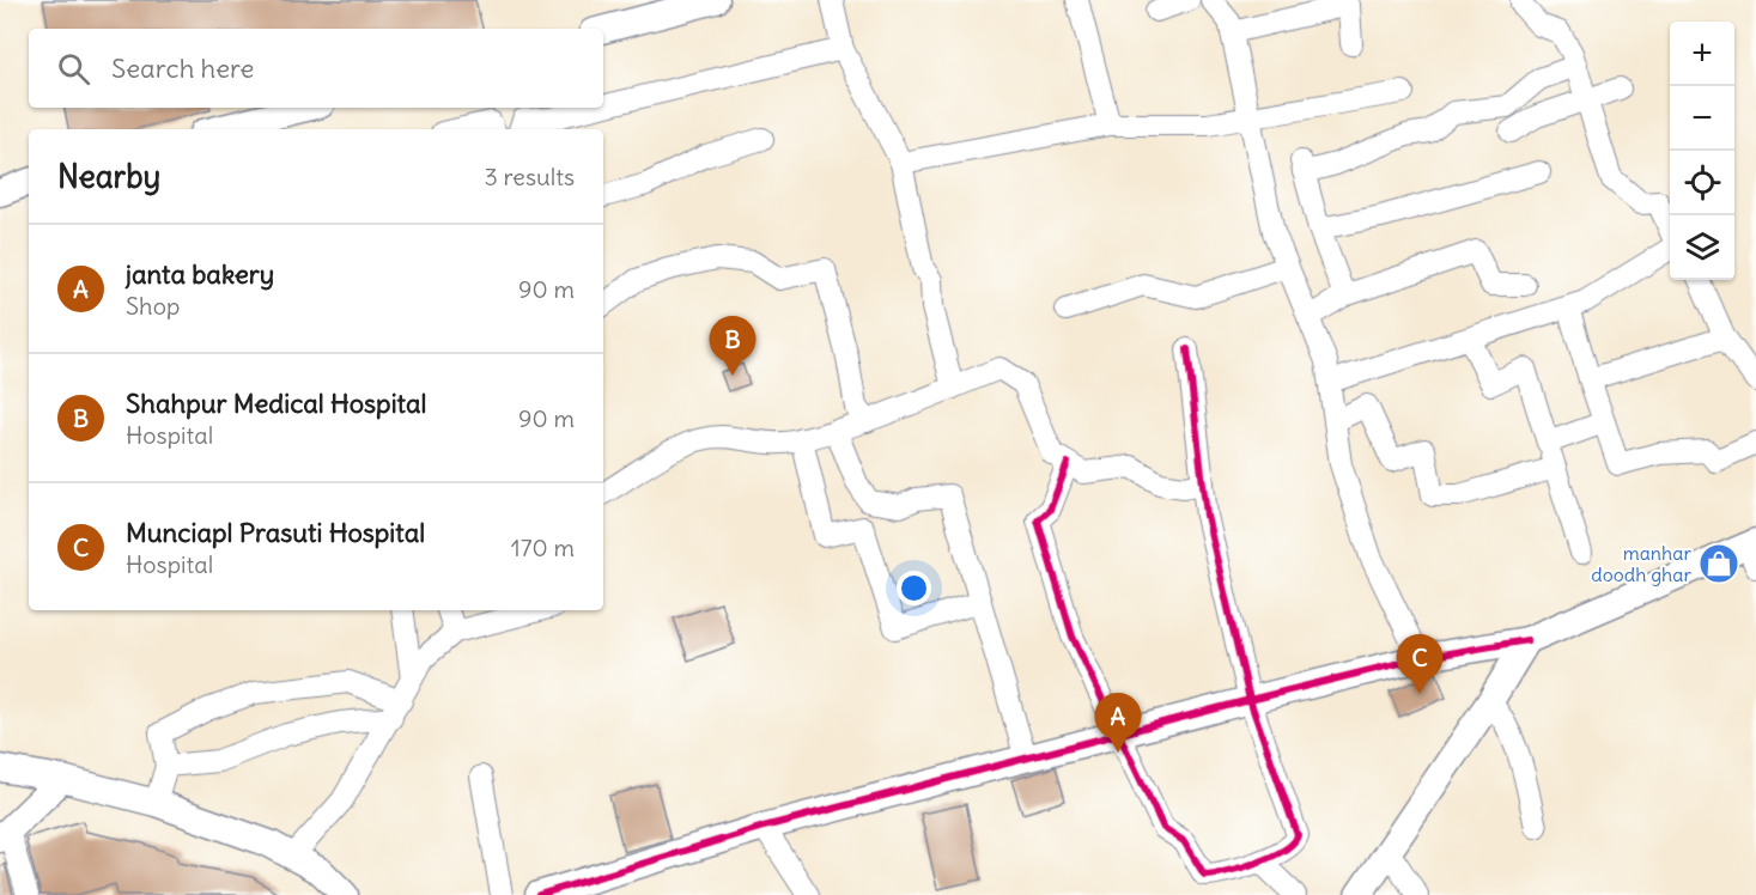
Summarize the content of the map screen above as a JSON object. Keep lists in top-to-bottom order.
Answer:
{
  "places": {
    "shop": ["manhar doodh ghar"]
  },
  "page": {
    "map_buttons": ["+", "−"],
    "search": "Search here",
    "heading": ["Nearby", "3 results"],
    "list": [
      {
        "mark": "A",
        "name": "janta bakery",
        "note": "Shop",
        "value": "90 m"
      },
      {
        "mark": "B",
        "name": "Shahpur Medical Hospital",
        "note": "Hospital",
        "value": "90 m"
      },
      {
        "mark": "C",
        "name": "Munciapl Prasuti Hospital",
        "note": "Hospital",
        "value": "170 m"
      }
    ],
    "pins": ["B", "C", "A"]
  }
}
